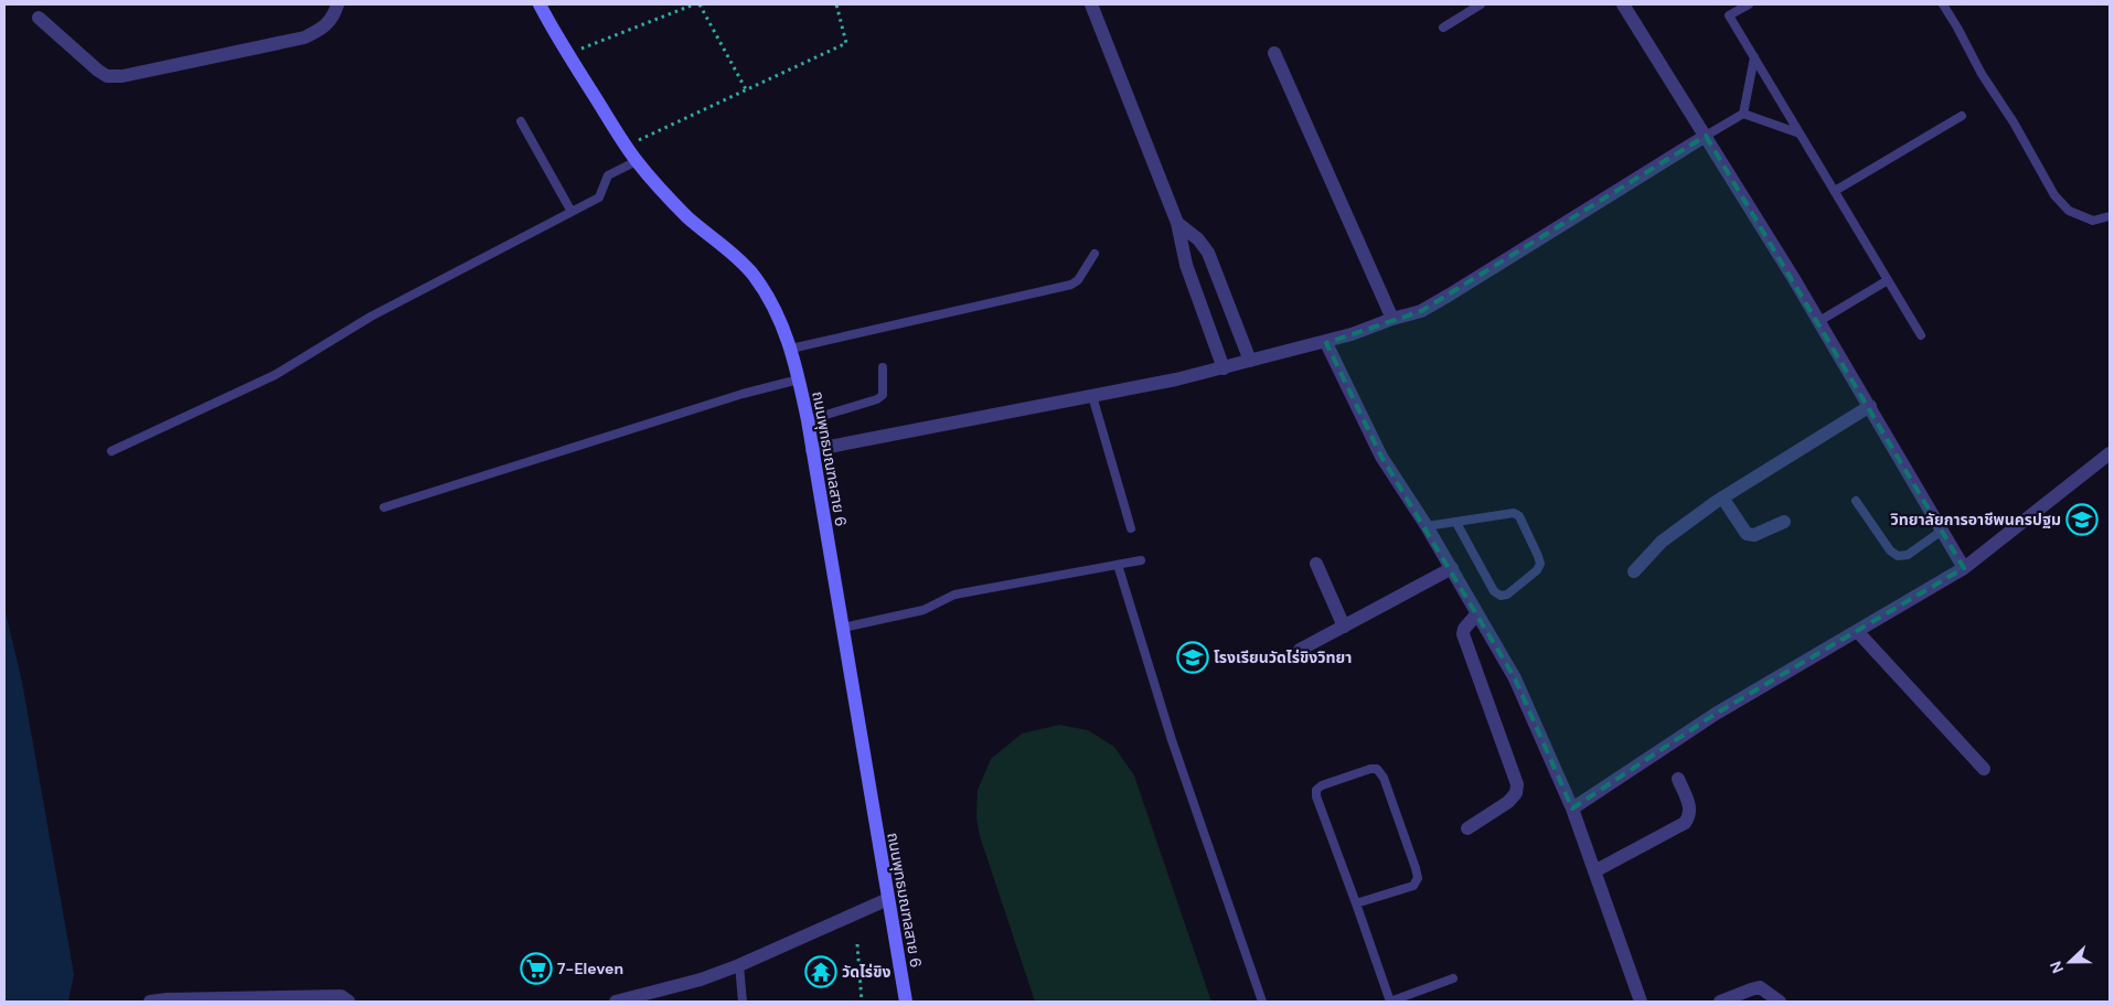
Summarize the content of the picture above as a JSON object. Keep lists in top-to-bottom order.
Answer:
{
  "streets": {
    "main road": ["ถนนพุทธมณฑลสาย 6"]
  },
  "places": {
    "school or university": ["วิทยาลัยการอาชีพนครปฐม", "โรงเรียนวัดไร่ขิงวิทยา"],
    "supermarket": ["7-Eleven"],
    "temple": ["วัดไร่ขิง"]
  },
  "north": "left"
}
